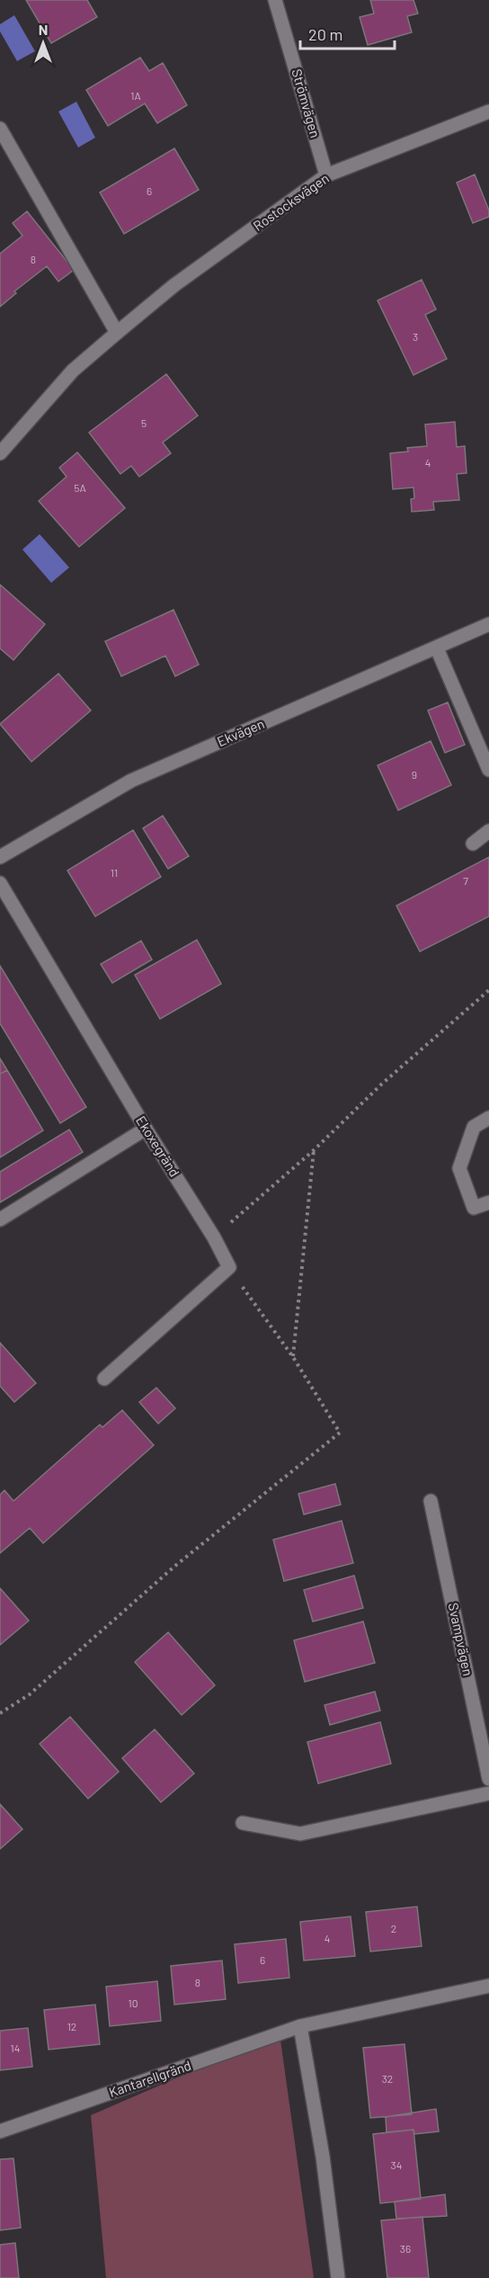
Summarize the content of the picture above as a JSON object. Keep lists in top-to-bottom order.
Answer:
{
  "streets": {
    "street": [
      "Strömvägen",
      "Rostocksvägen",
      "Ekvägen",
      "Ekoxegränd",
      "Svampvägen",
      "Kantarellgränd"
    ]
  },
  "crossings": [
    ["Strömvägen", "Rostocksvägen"]
  ],
  "house_numbers": [
    "1A",
    "6",
    "8",
    "3",
    "5",
    "4",
    "5A",
    "9",
    "11",
    "7",
    "2",
    "4",
    "6",
    "8",
    "10",
    "12",
    "14",
    "32",
    "34",
    "36"
  ],
  "scale_bar": "20 m",
  "north": "top"
}
